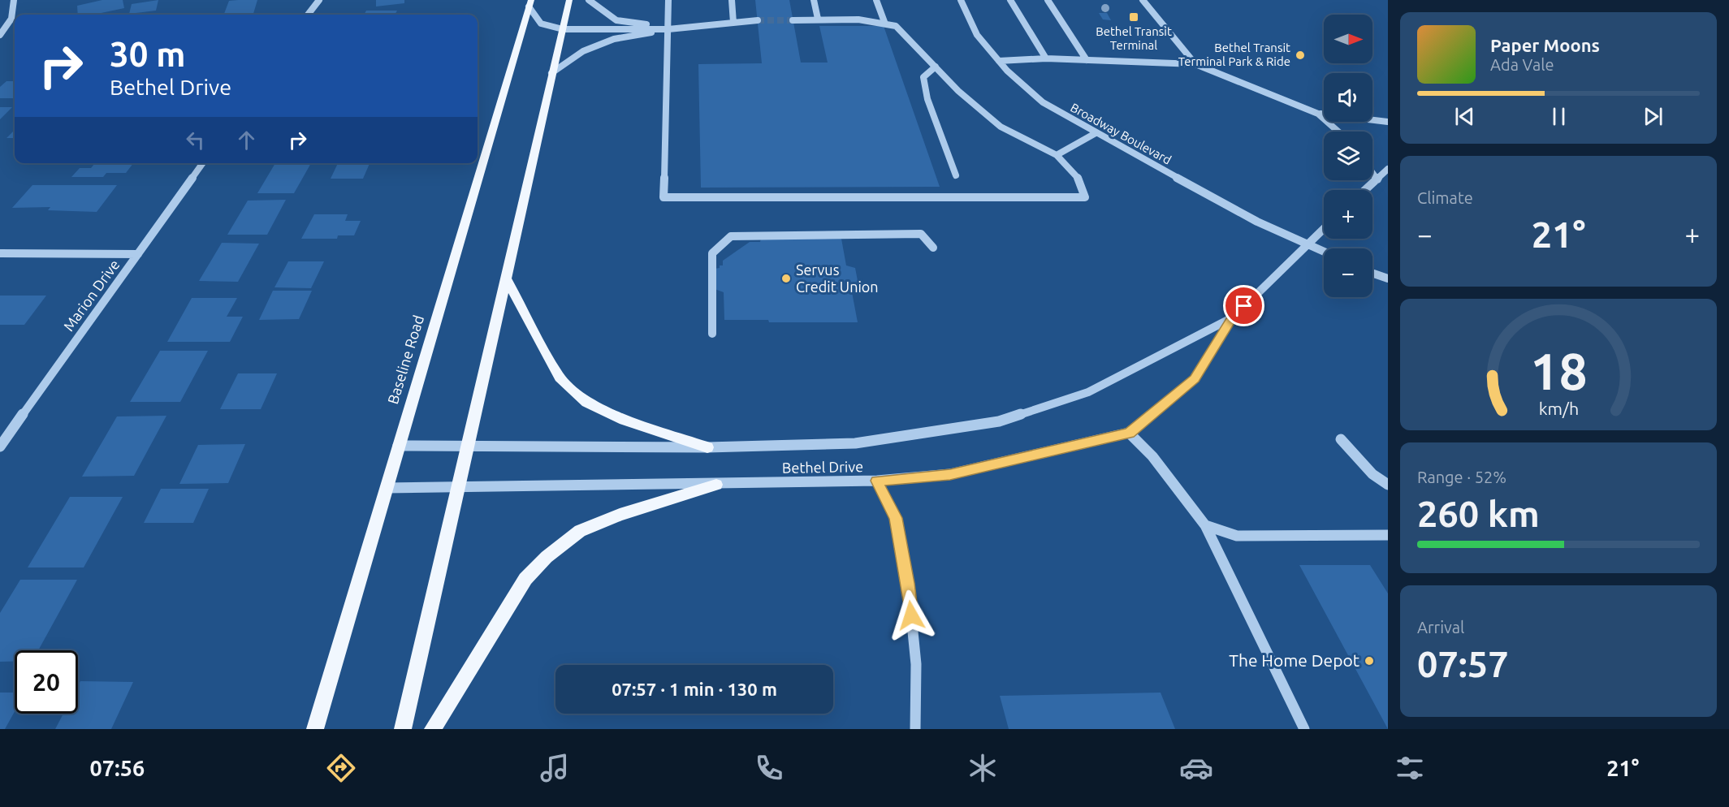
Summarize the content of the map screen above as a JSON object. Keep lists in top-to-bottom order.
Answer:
{
  "streets": {
    "main road": ["Baseline Road"],
    "street": ["Broadway Boulevard", "Marion Drive", "Bethel Drive"]
  },
  "crossings": [
    ["Broadway Boulevard", "Bethel Drive"],
    ["Baseline Road", "Bethel Drive"]
  ],
  "places": {
    "transit": ["Bethel Transit Terminal"],
    "other": ["Bethel Transit Terminal Park & Ride", "Servus Credit Union", "The Home Depot"]
  },
  "north": "right",
  "page": {
    "map_buttons": ["+", "−"],
    "turn": ["30 m", "Bethel Drive"],
    "song": ["Paper Moons", "Ada Vale"],
    "tile": [
      "Climate",
      ["Range · 52%", "260 km"],
      ["Arrival", "07:57"]
    ],
    "heat": ["−", "21°", "+"],
    "limit": "20",
    "trip": "07:57 · 1 min · 130 m",
    "tabs": ["07:56", "21°"],
    "gauge": ["18", "km/h"]
  }
}
